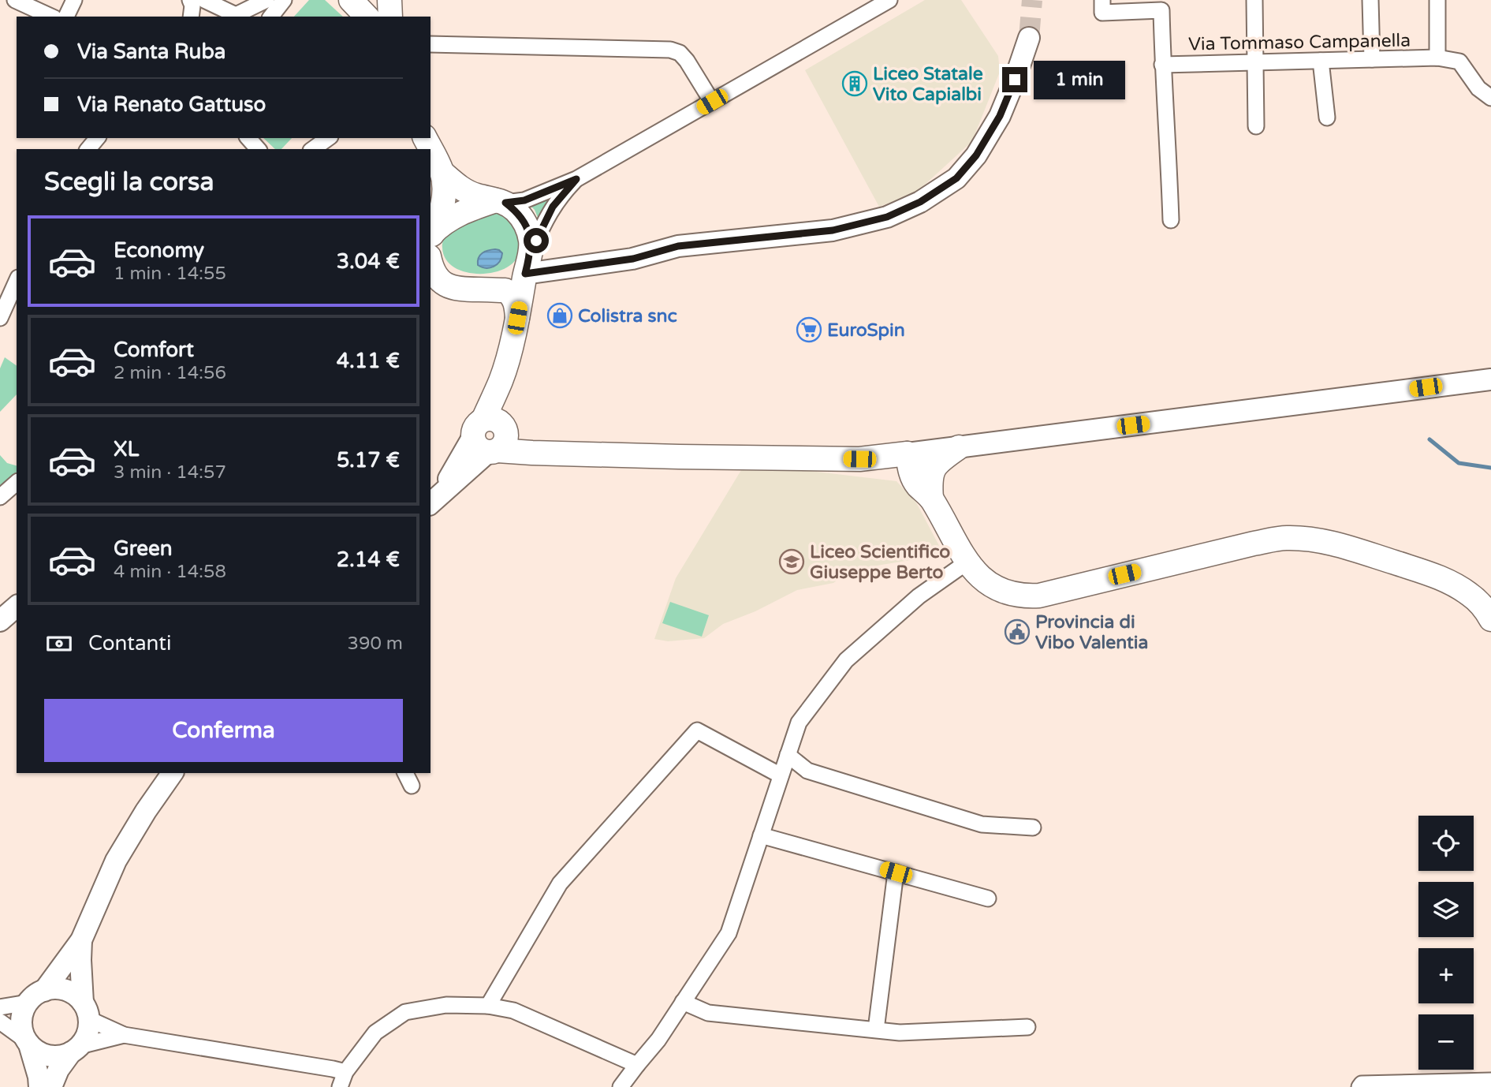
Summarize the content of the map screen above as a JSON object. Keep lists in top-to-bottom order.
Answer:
{
  "streets": {
    "street": ["Via Tommaso Campanella"]
  },
  "places": {
    "building": ["Liceo Statale Vito Capialbi"],
    "shop": ["Colistra snc"],
    "supermarket": ["EuroSpin"],
    "school or university": ["Liceo Scientifico Giuseppe Berto"],
    "public building": ["Provincia di Vibo Valentia"]
  },
  "page": {
    "banner": ["Via Santa Ruba", "Via Renato Gattuso"],
    "bubble": "1 min",
    "heading": "Scegli la corsa",
    "list": [
      {
        "name": "Economy",
        "note": "1 min · 14:55",
        "value": "3.04 €"
      },
      {
        "name": "Comfort",
        "note": "2 min · 14:56",
        "value": "4.11 €"
      },
      {
        "name": "XL",
        "note": "3 min · 14:57",
        "value": "5.17 €"
      },
      {
        "name": "Green",
        "note": "4 min · 14:58",
        "value": "2.14 €"
      }
    ],
    "pay": ["Contanti", "390 m"],
    "buttons": "Conferma",
    "map_buttons": ["+", "−"]
  }
}
